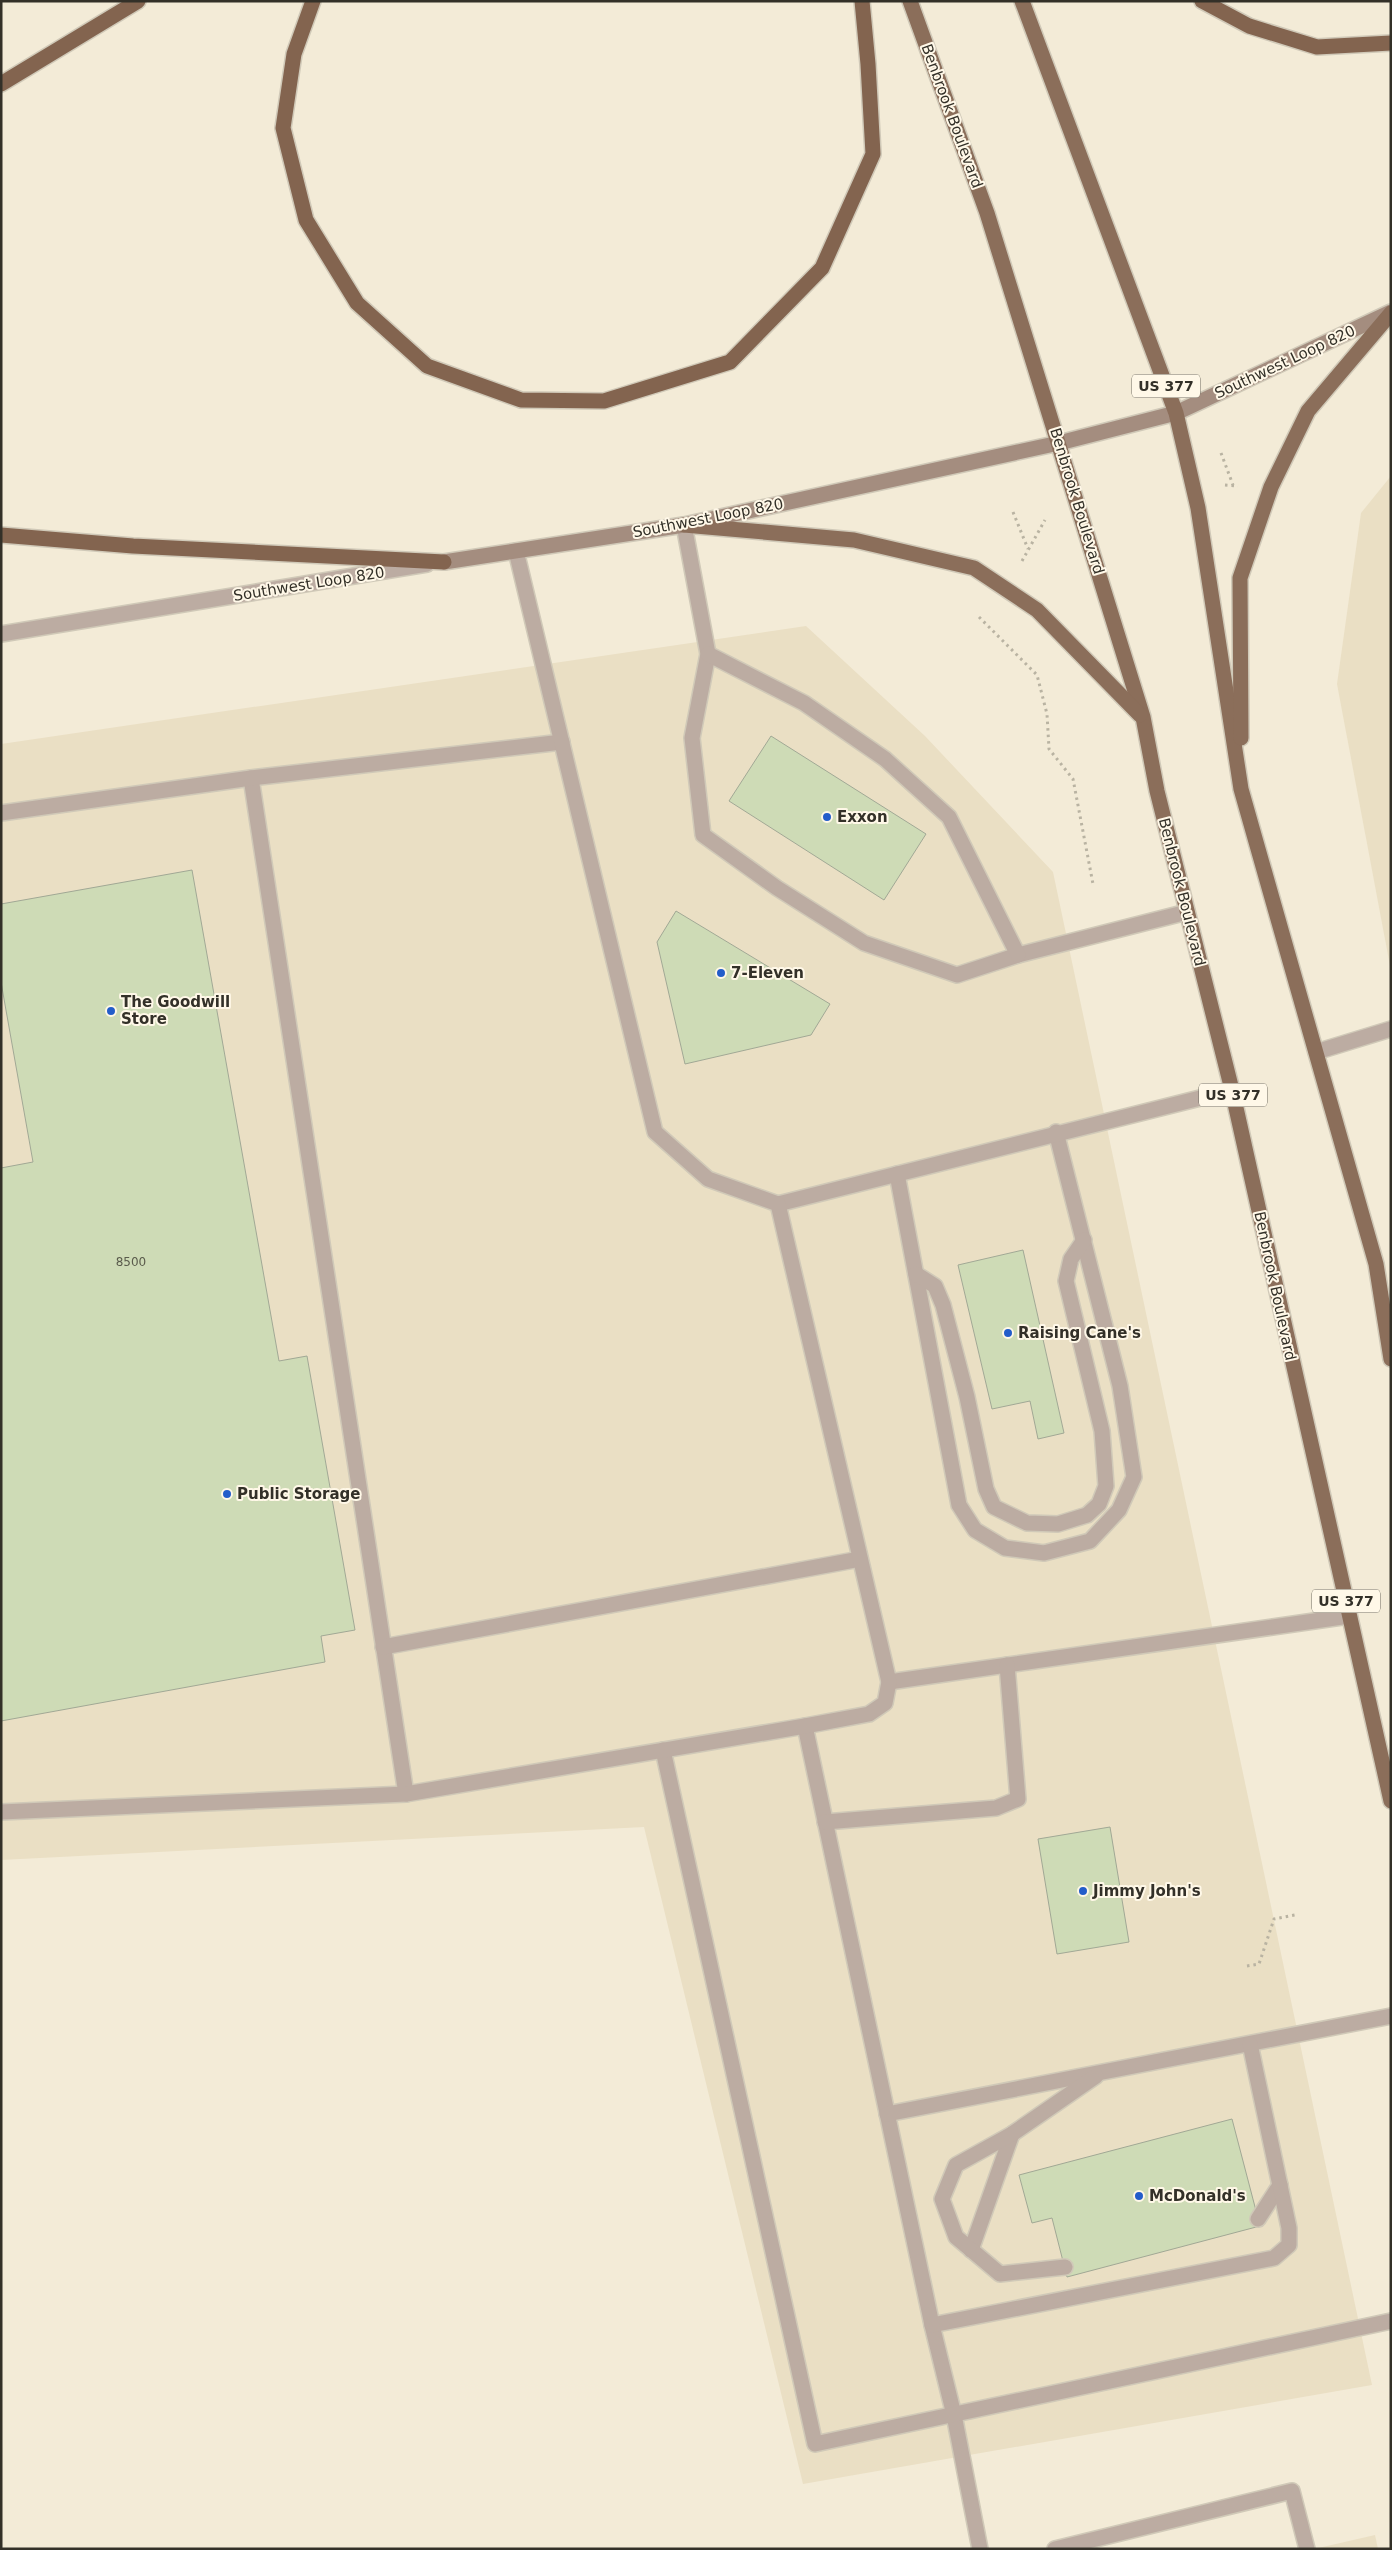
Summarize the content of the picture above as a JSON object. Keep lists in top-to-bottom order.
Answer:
{
  "streets": {
    "highway": ["Benbrook Boulevard", "US 377"],
    "main road": ["Southwest Loop 820"]
  },
  "crossings": [
    ["Benbrook Boulevard", "Southwest Loop 820"],
    ["Southwest Loop 820", "US 377"]
  ],
  "places": [
    "Exxon",
    "7-Eleven",
    "The Goodwill Store",
    "Raising Cane's",
    "Public Storage",
    "Jimmy John's",
    "McDonald's"
  ],
  "house_numbers": ["8500"]
}
